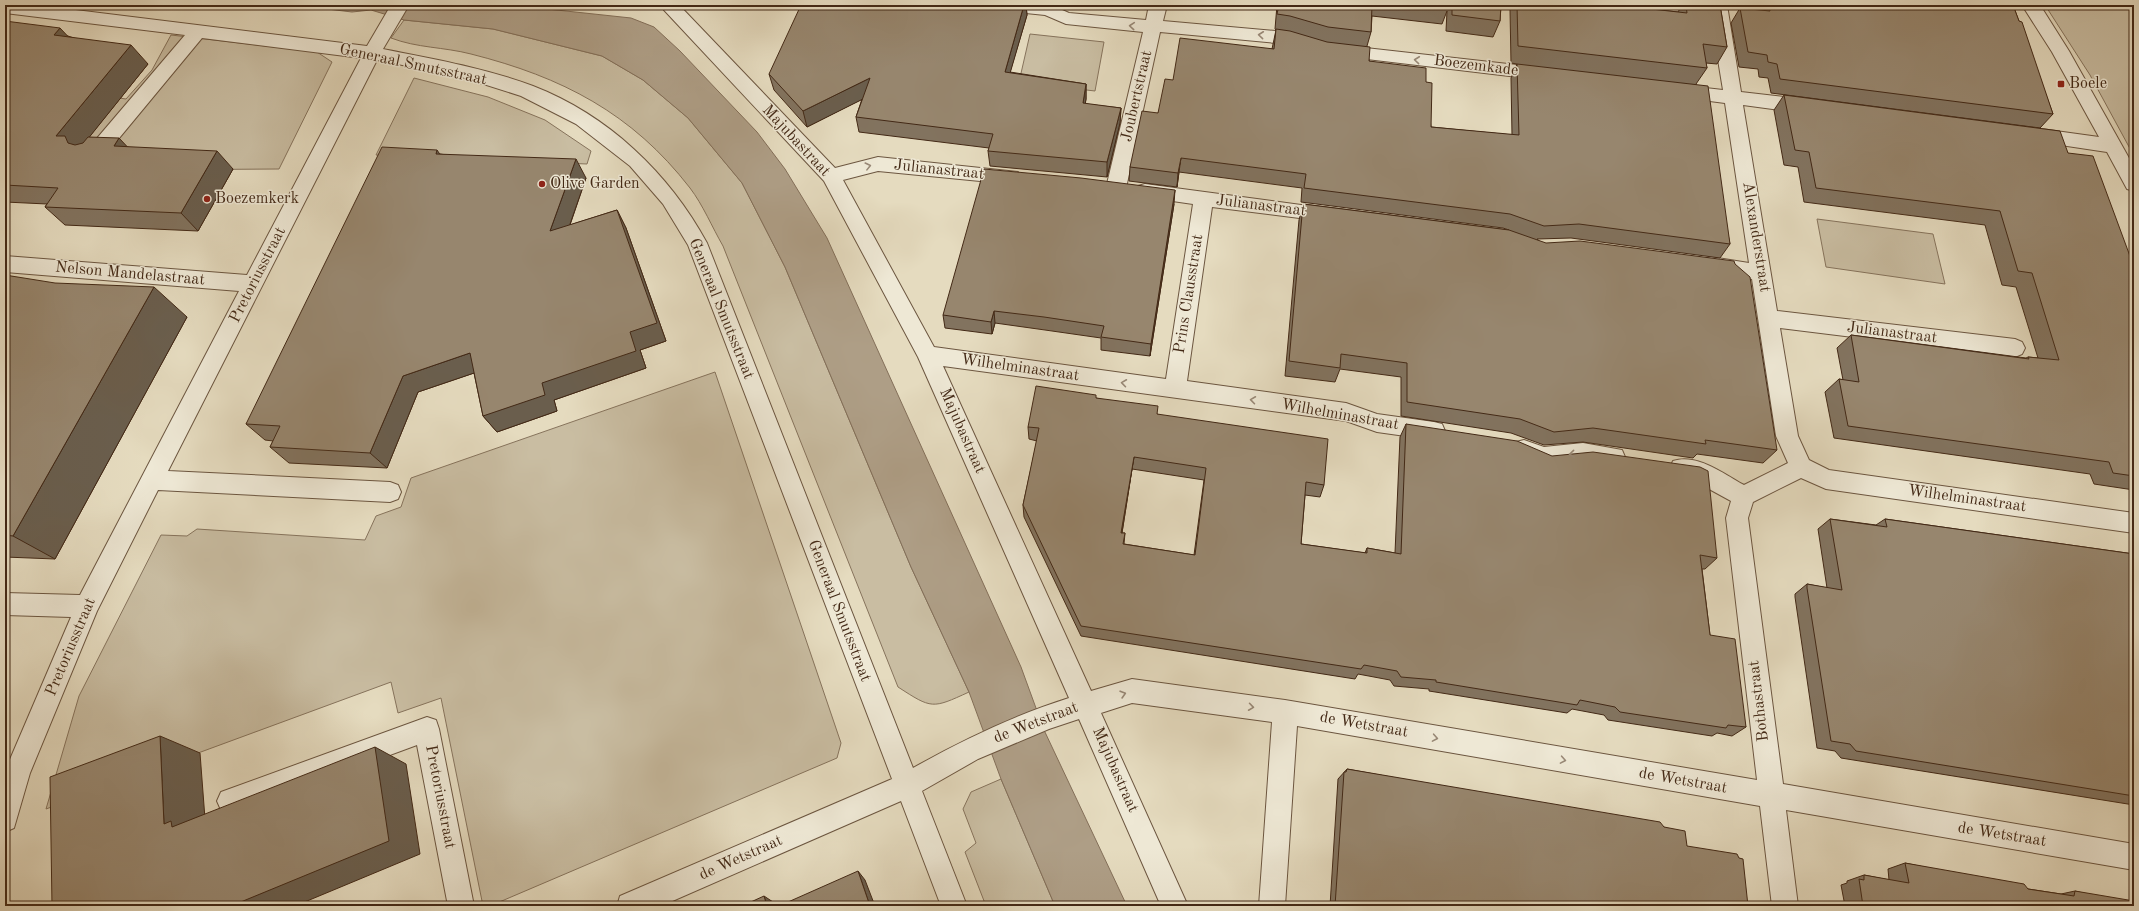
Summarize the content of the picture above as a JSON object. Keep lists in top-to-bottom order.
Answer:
{
  "streets": {
    "street": [
      "Generaal Smutsstraat",
      "Boezemkade",
      "Joubertstraat",
      "Majubastraat",
      "Julianastraat",
      "Alexanderstraat",
      "Nelson Mandelastraat",
      "Pretoriusstraat",
      "Prins Clausstraat",
      "Wilhelminastraat",
      "Bothastraat",
      "de Wetstraat"
    ]
  },
  "crossings": [
    ["Generaal Smutsstraat", "Pretoriusstraat"],
    ["Generaal Smutsstraat", "de Wetstraat"],
    ["Boezemkade", "Joubertstraat"],
    ["Joubertstraat", "Julianastraat"],
    ["Majubastraat", "Julianastraat"],
    ["Majubastraat", "Wilhelminastraat"],
    ["Majubastraat", "de Wetstraat"],
    ["Julianastraat", "Alexanderstraat"],
    ["Julianastraat", "Prins Clausstraat"],
    ["Alexanderstraat", "Wilhelminastraat"],
    ["Nelson Mandelastraat", "Pretoriusstraat"],
    ["Prins Clausstraat", "Wilhelminastraat"],
    ["Bothastraat", "de Wetstraat"]
  ],
  "one_way": ["Boezemkade", "Wilhelminastraat", "de Wetstraat"],
  "places": {
    "transit": ["Boele"],
    "other": ["Olive Garden", "Boezemkerk"]
  }
}
